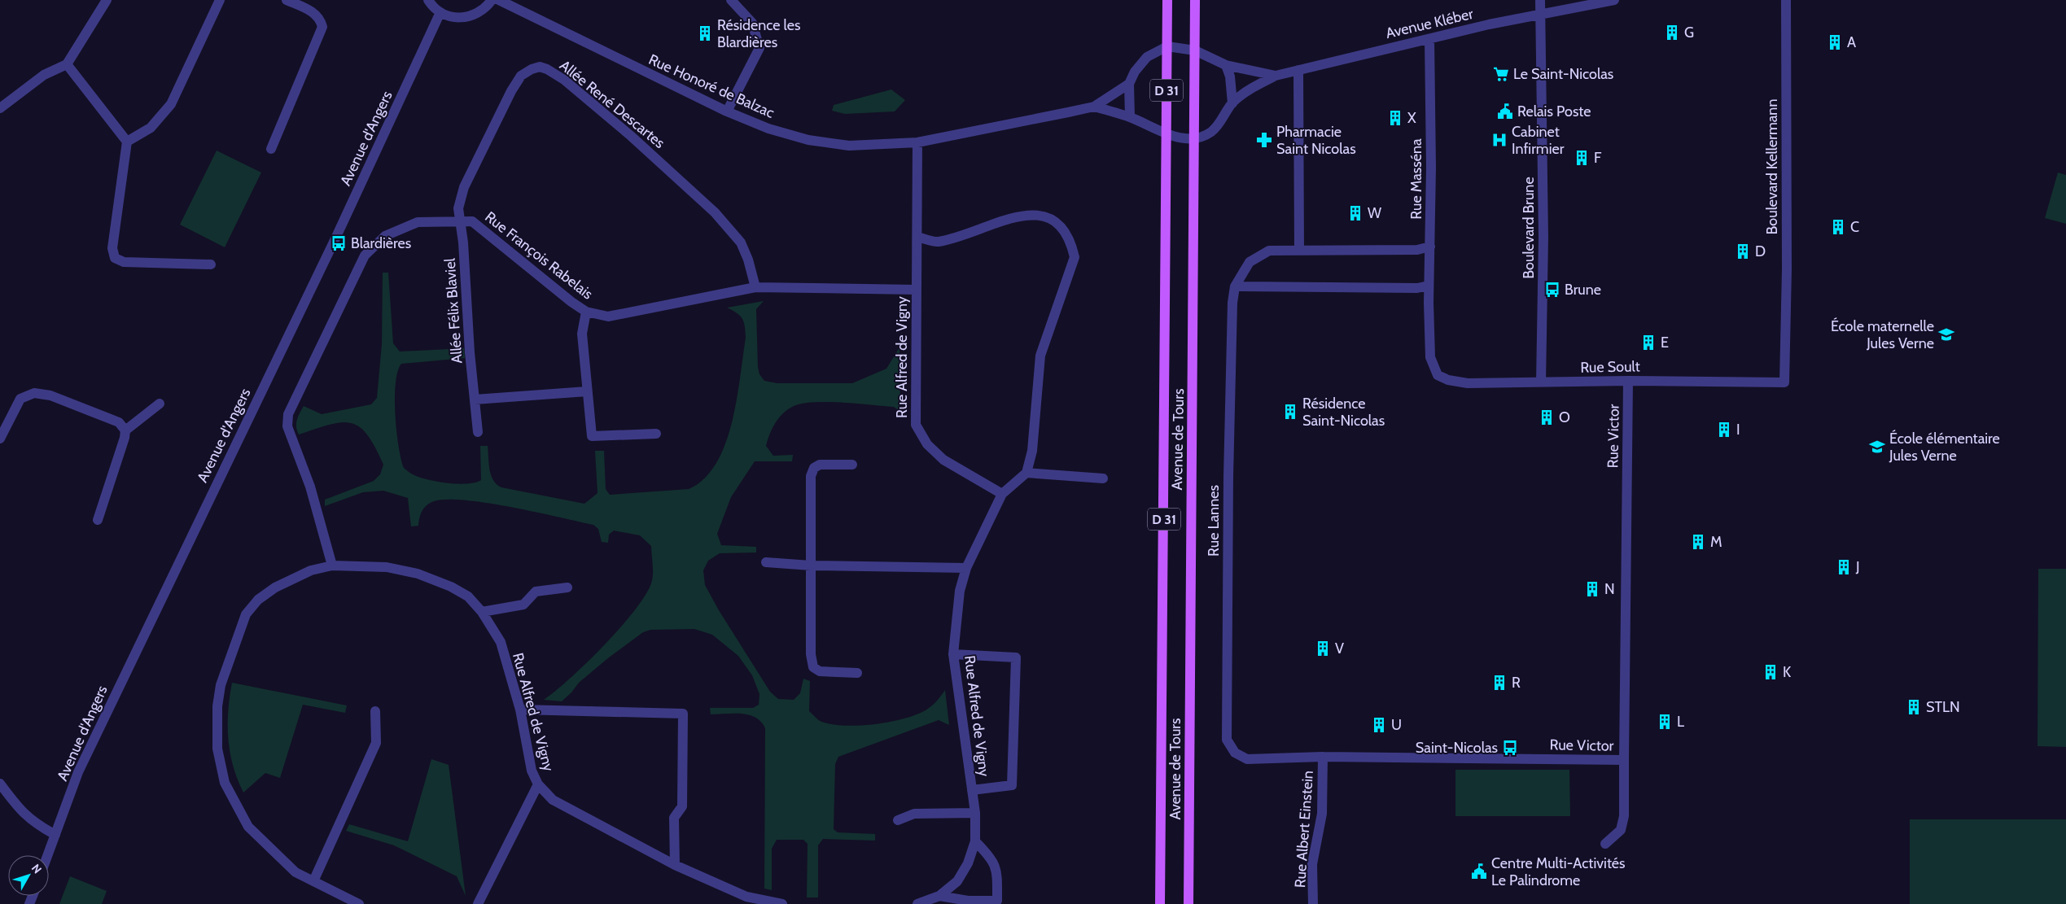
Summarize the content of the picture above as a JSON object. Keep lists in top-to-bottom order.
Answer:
{
  "streets": {
    "main road": ["D 31", "Avenue de Tours"],
    "street": [
      "Avenue Kléber",
      "Rue Honoré de Balzac",
      "Allée René Descartes",
      "Avenue d'Angers",
      "Boulevard Kellermann",
      "Rue Masséna",
      "Boulevard Brune",
      "Rue François Rabelais",
      "Allée Félix Blaviel",
      "Rue Alfred de Vigny",
      "Rue Soult",
      "Rue Victor",
      "Rue Lannes",
      "Rue Albert Einstein"
    ]
  },
  "crossings": [
    ["Avenue Kléber", "Rue Masséna"],
    ["Avenue Kléber", "Boulevard Brune"],
    ["Rue Honoré de Balzac", "Rue Alfred de Vigny"],
    ["Allée René Descartes", "Rue François Rabelais"],
    ["Allée René Descartes", "Allée Félix Blaviel"],
    ["Boulevard Kellermann", "Rue Soult"],
    ["Rue Masséna", "Rue Soult"],
    ["Rue Masséna", "Rue Lannes"],
    ["Boulevard Brune", "Rue Soult"],
    ["Rue François Rabelais", "Allée Félix Blaviel"],
    ["Rue François Rabelais", "Rue Alfred de Vigny"],
    ["Rue Soult", "Rue Victor"],
    ["Rue Victor", "Rue Lannes"],
    ["Rue Victor", "Rue Albert Einstein"]
  ],
  "places": {
    "building": [
      "G",
      "Résidence les Blardières",
      "A",
      "X",
      "F",
      "W",
      "C",
      "D",
      "E",
      "Résidence Saint-Nicolas",
      "O",
      "I",
      "M",
      "J",
      "N",
      "V",
      "K",
      "R",
      "STLN",
      "L",
      "U"
    ],
    "supermarket": ["Le Saint-Nicolas"],
    "public building": ["Relais Poste", "Centre Multi-Activités Le Palindrome"],
    "pharmacy": ["Pharmacie Saint Nicolas"],
    "hospital": ["Cabinet Infirmier"],
    "bus stop": ["Blardières", "Brune", "Saint-Nicolas"],
    "school or university": ["École maternelle Jules Verne", "École élémentaire Jules Verne"]
  },
  "north": "top right"
}
